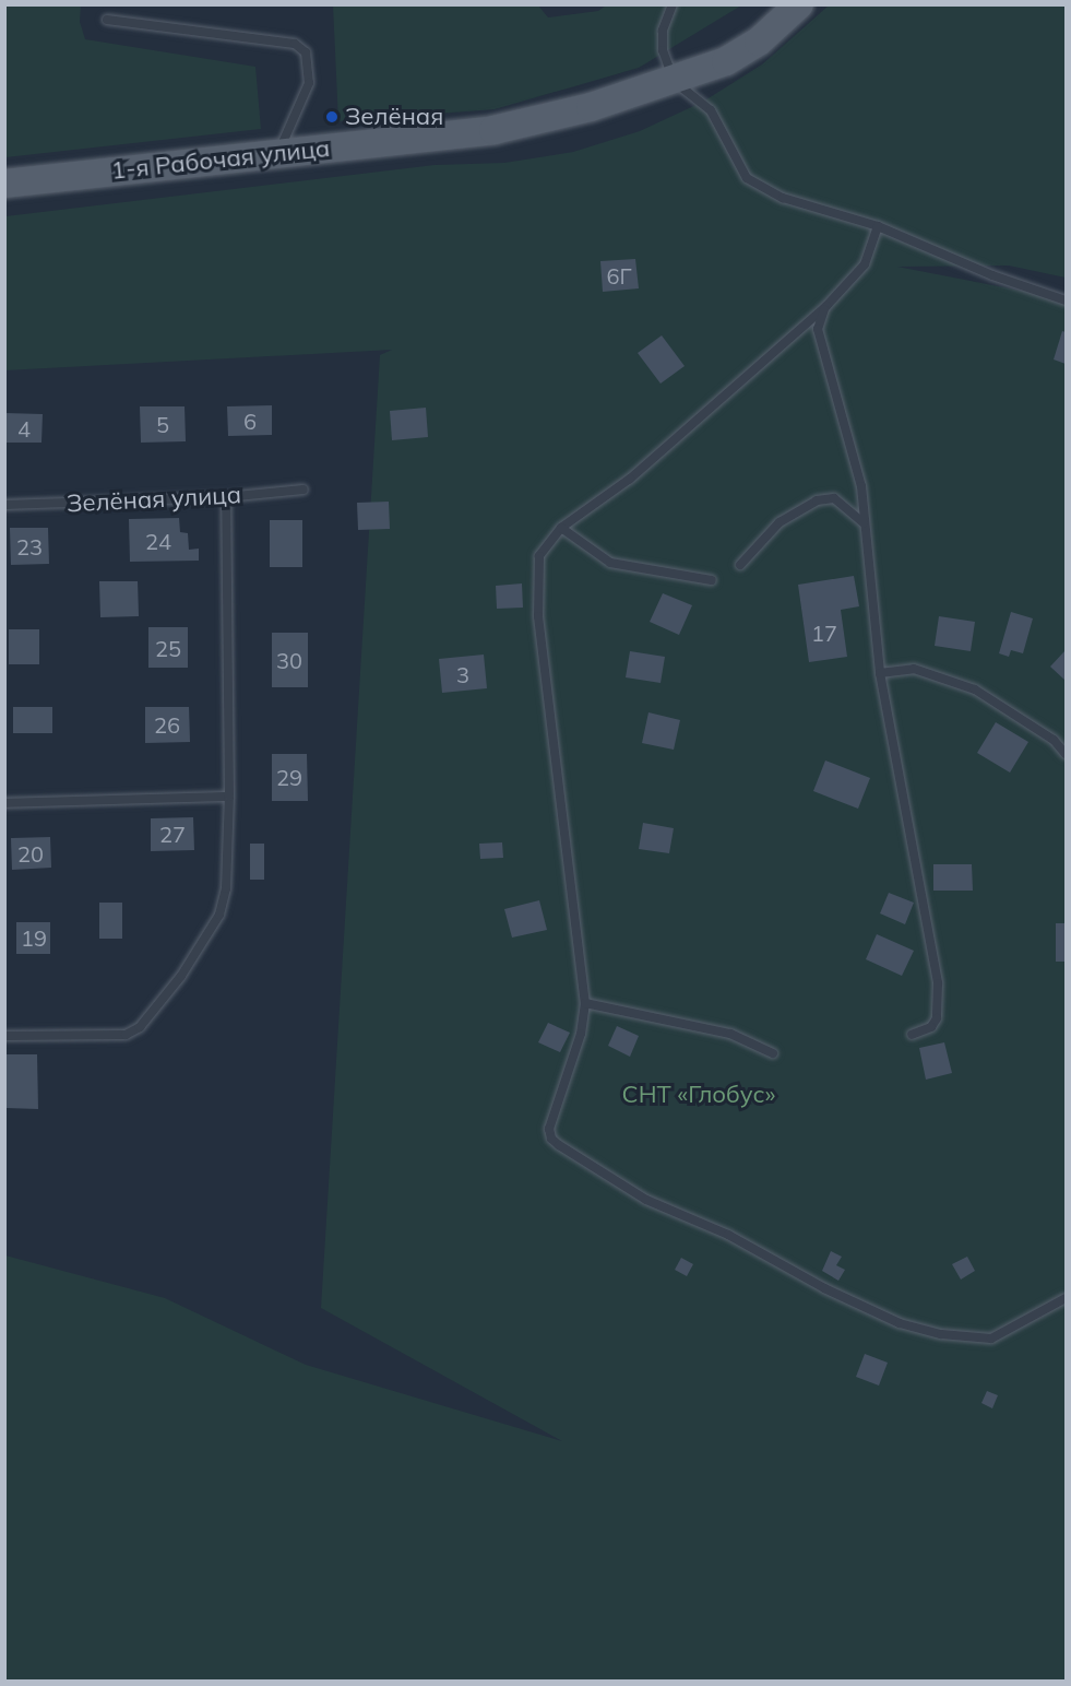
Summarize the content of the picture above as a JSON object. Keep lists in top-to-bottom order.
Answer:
{
  "streets": {
    "main road": ["1-я Рабочая улица"],
    "lane": ["Зелёная улица"]
  },
  "parks": ["СНТ «Глобус»"],
  "places": ["Зелёная"],
  "house_numbers": [
    "6Г",
    "6",
    "5",
    "4",
    "24",
    "23",
    "17",
    "25",
    "30",
    "3",
    "26",
    "29",
    "27",
    "20",
    "19"
  ]
}
